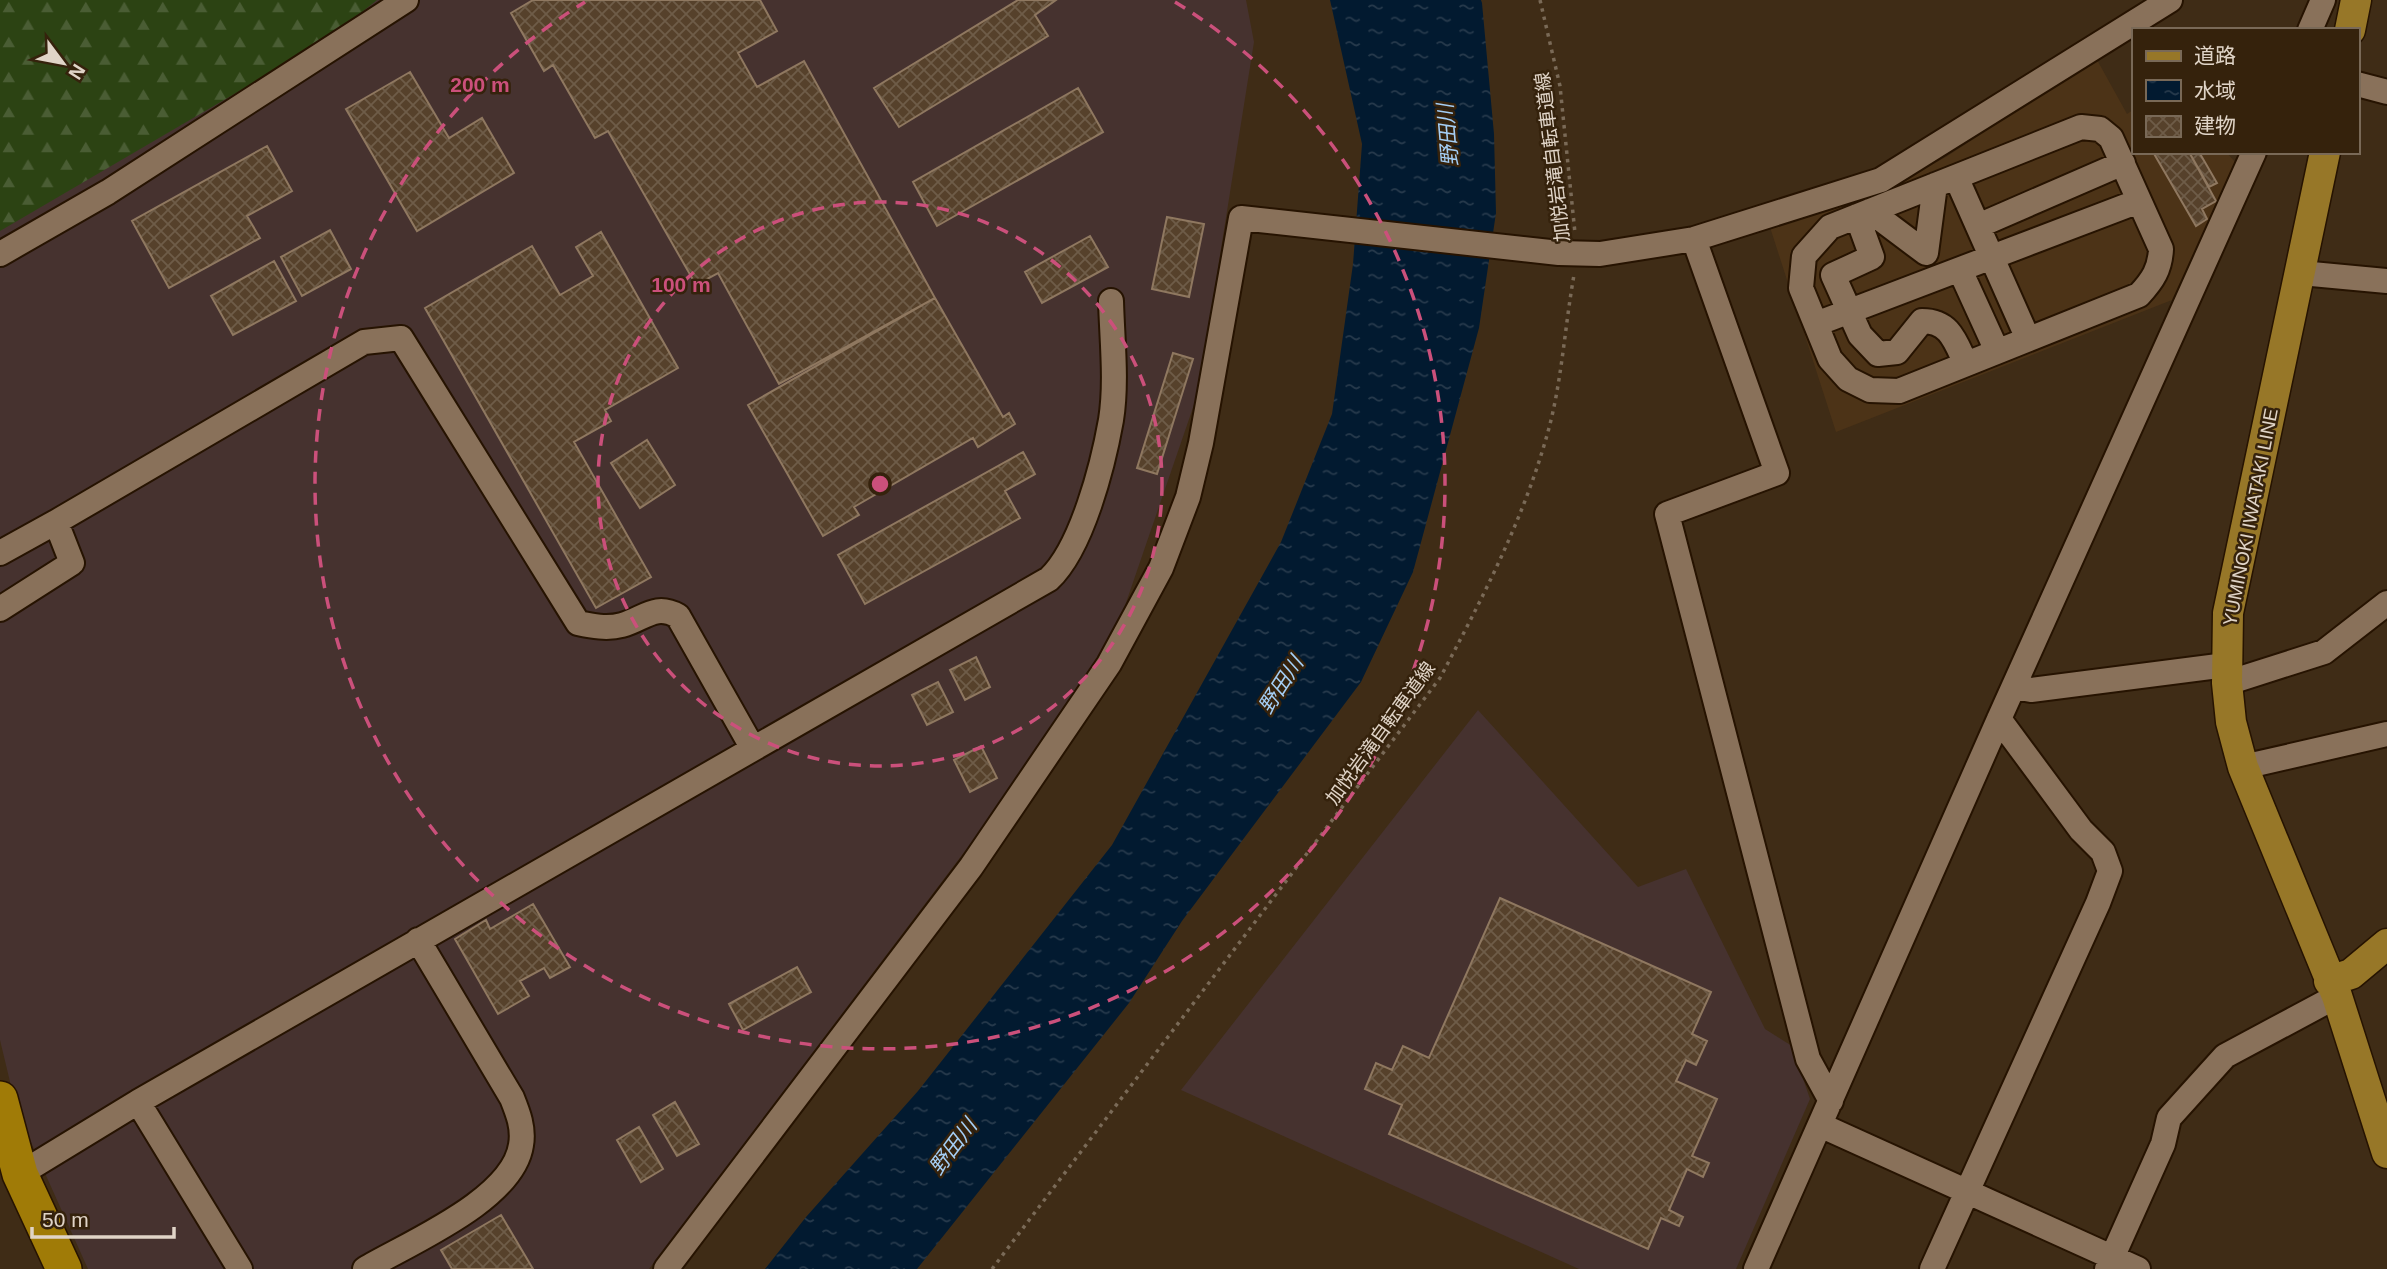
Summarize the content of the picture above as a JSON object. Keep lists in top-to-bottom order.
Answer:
{
  "streets": {
    "main road": ["YUMINOKI IWATAKI LINE"],
    "path": ["加悦岩滝自転車道線"]
  },
  "water": ["野田川"],
  "legend": ["道路", "水域", "建物"],
  "scale_bar": "50 m",
  "north": "bottom right",
  "rings": ["200 m", "100 m"]
}
